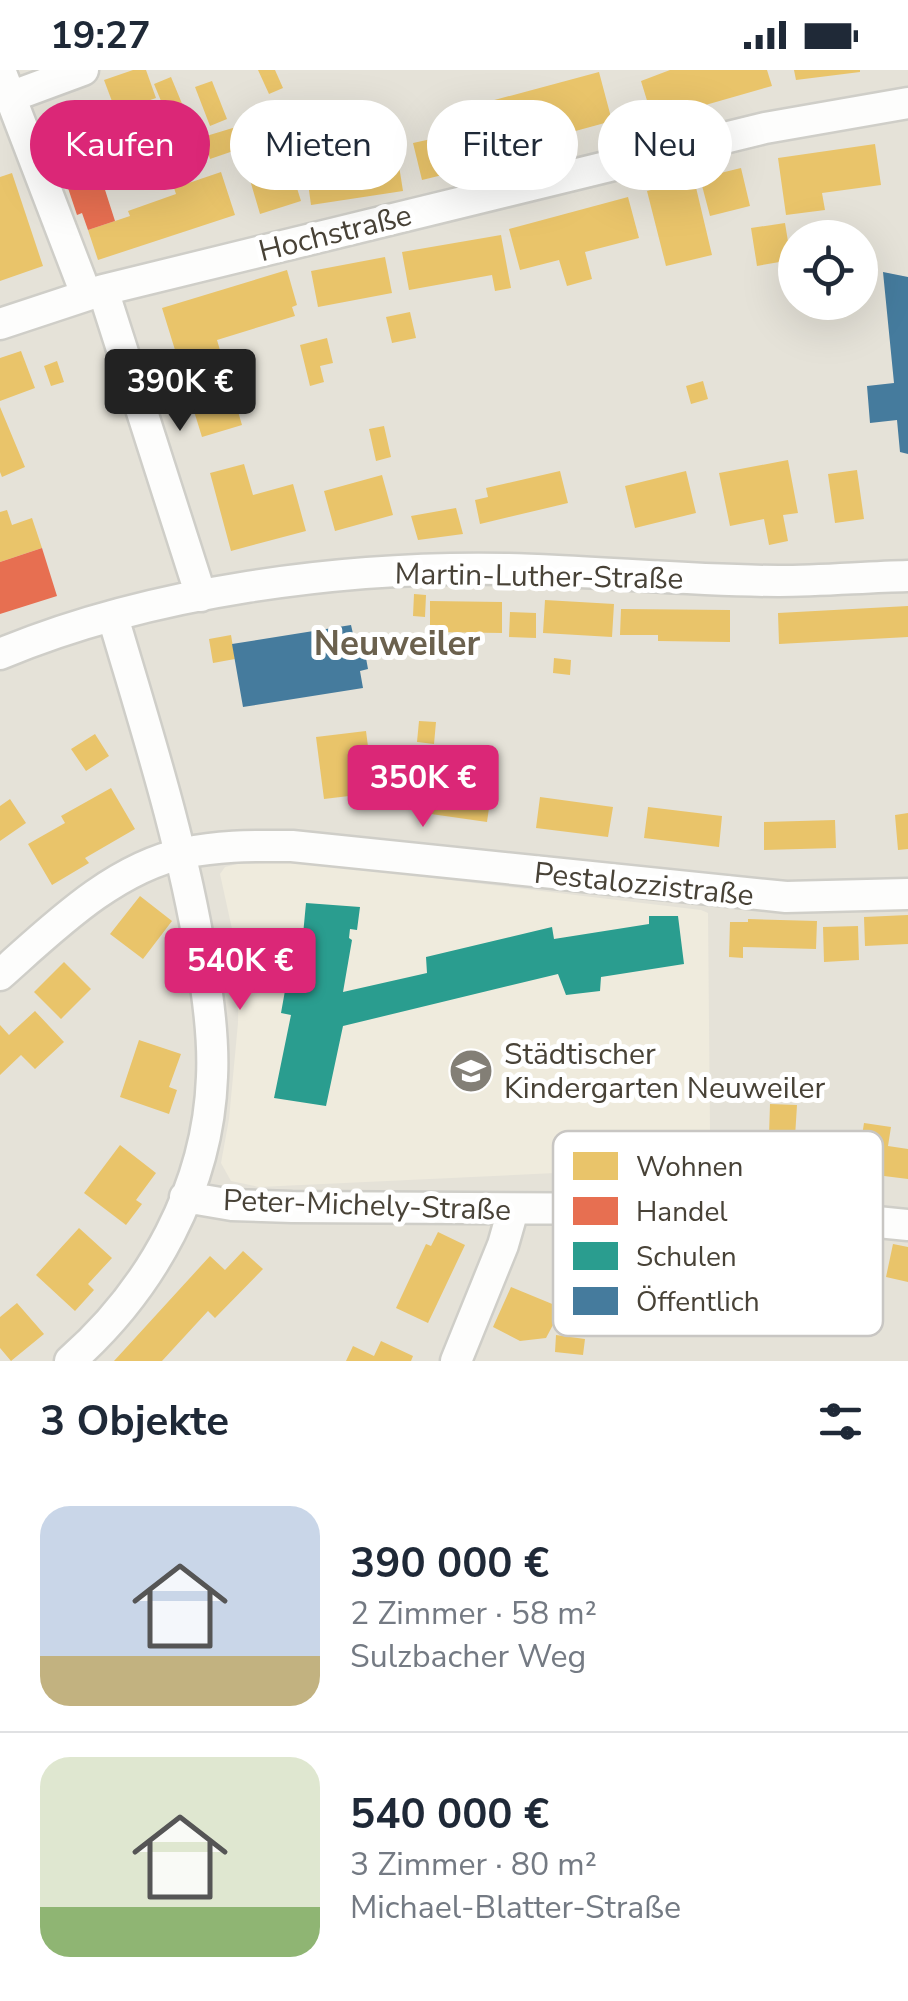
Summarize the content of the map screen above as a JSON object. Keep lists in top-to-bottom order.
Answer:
{
  "streets": {
    "street": [
      "Hochstraße",
      "Martin-Luther-Straße",
      "Pestalozzistraße",
      "Peter-Michely-Straße"
    ]
  },
  "districts": ["Neuweiler"],
  "places": {
    "school or university": ["Städtischer Kindergarten Neuweiler"]
  },
  "legend": [
    "Wohnen",
    "Handel",
    "Schulen",
    "Öffentlich"
  ],
  "page": {
    "status": "19:27",
    "chip": [
      "Kaufen",
      "Mieten",
      "Filter",
      "Neu"
    ],
    "price": ["390K €", "350K €", "540K €"],
    "heading": "3 Objekte",
    "list": [
      {
        "name": "390 000 €",
        "note": "2 Zimmer · 58 m² · Sulzbacher Weg"
      },
      {
        "name": "540 000 €",
        "note": "3 Zimmer · 80 m² · Michael-Blatter-Straße"
      }
    ]
  }
}
